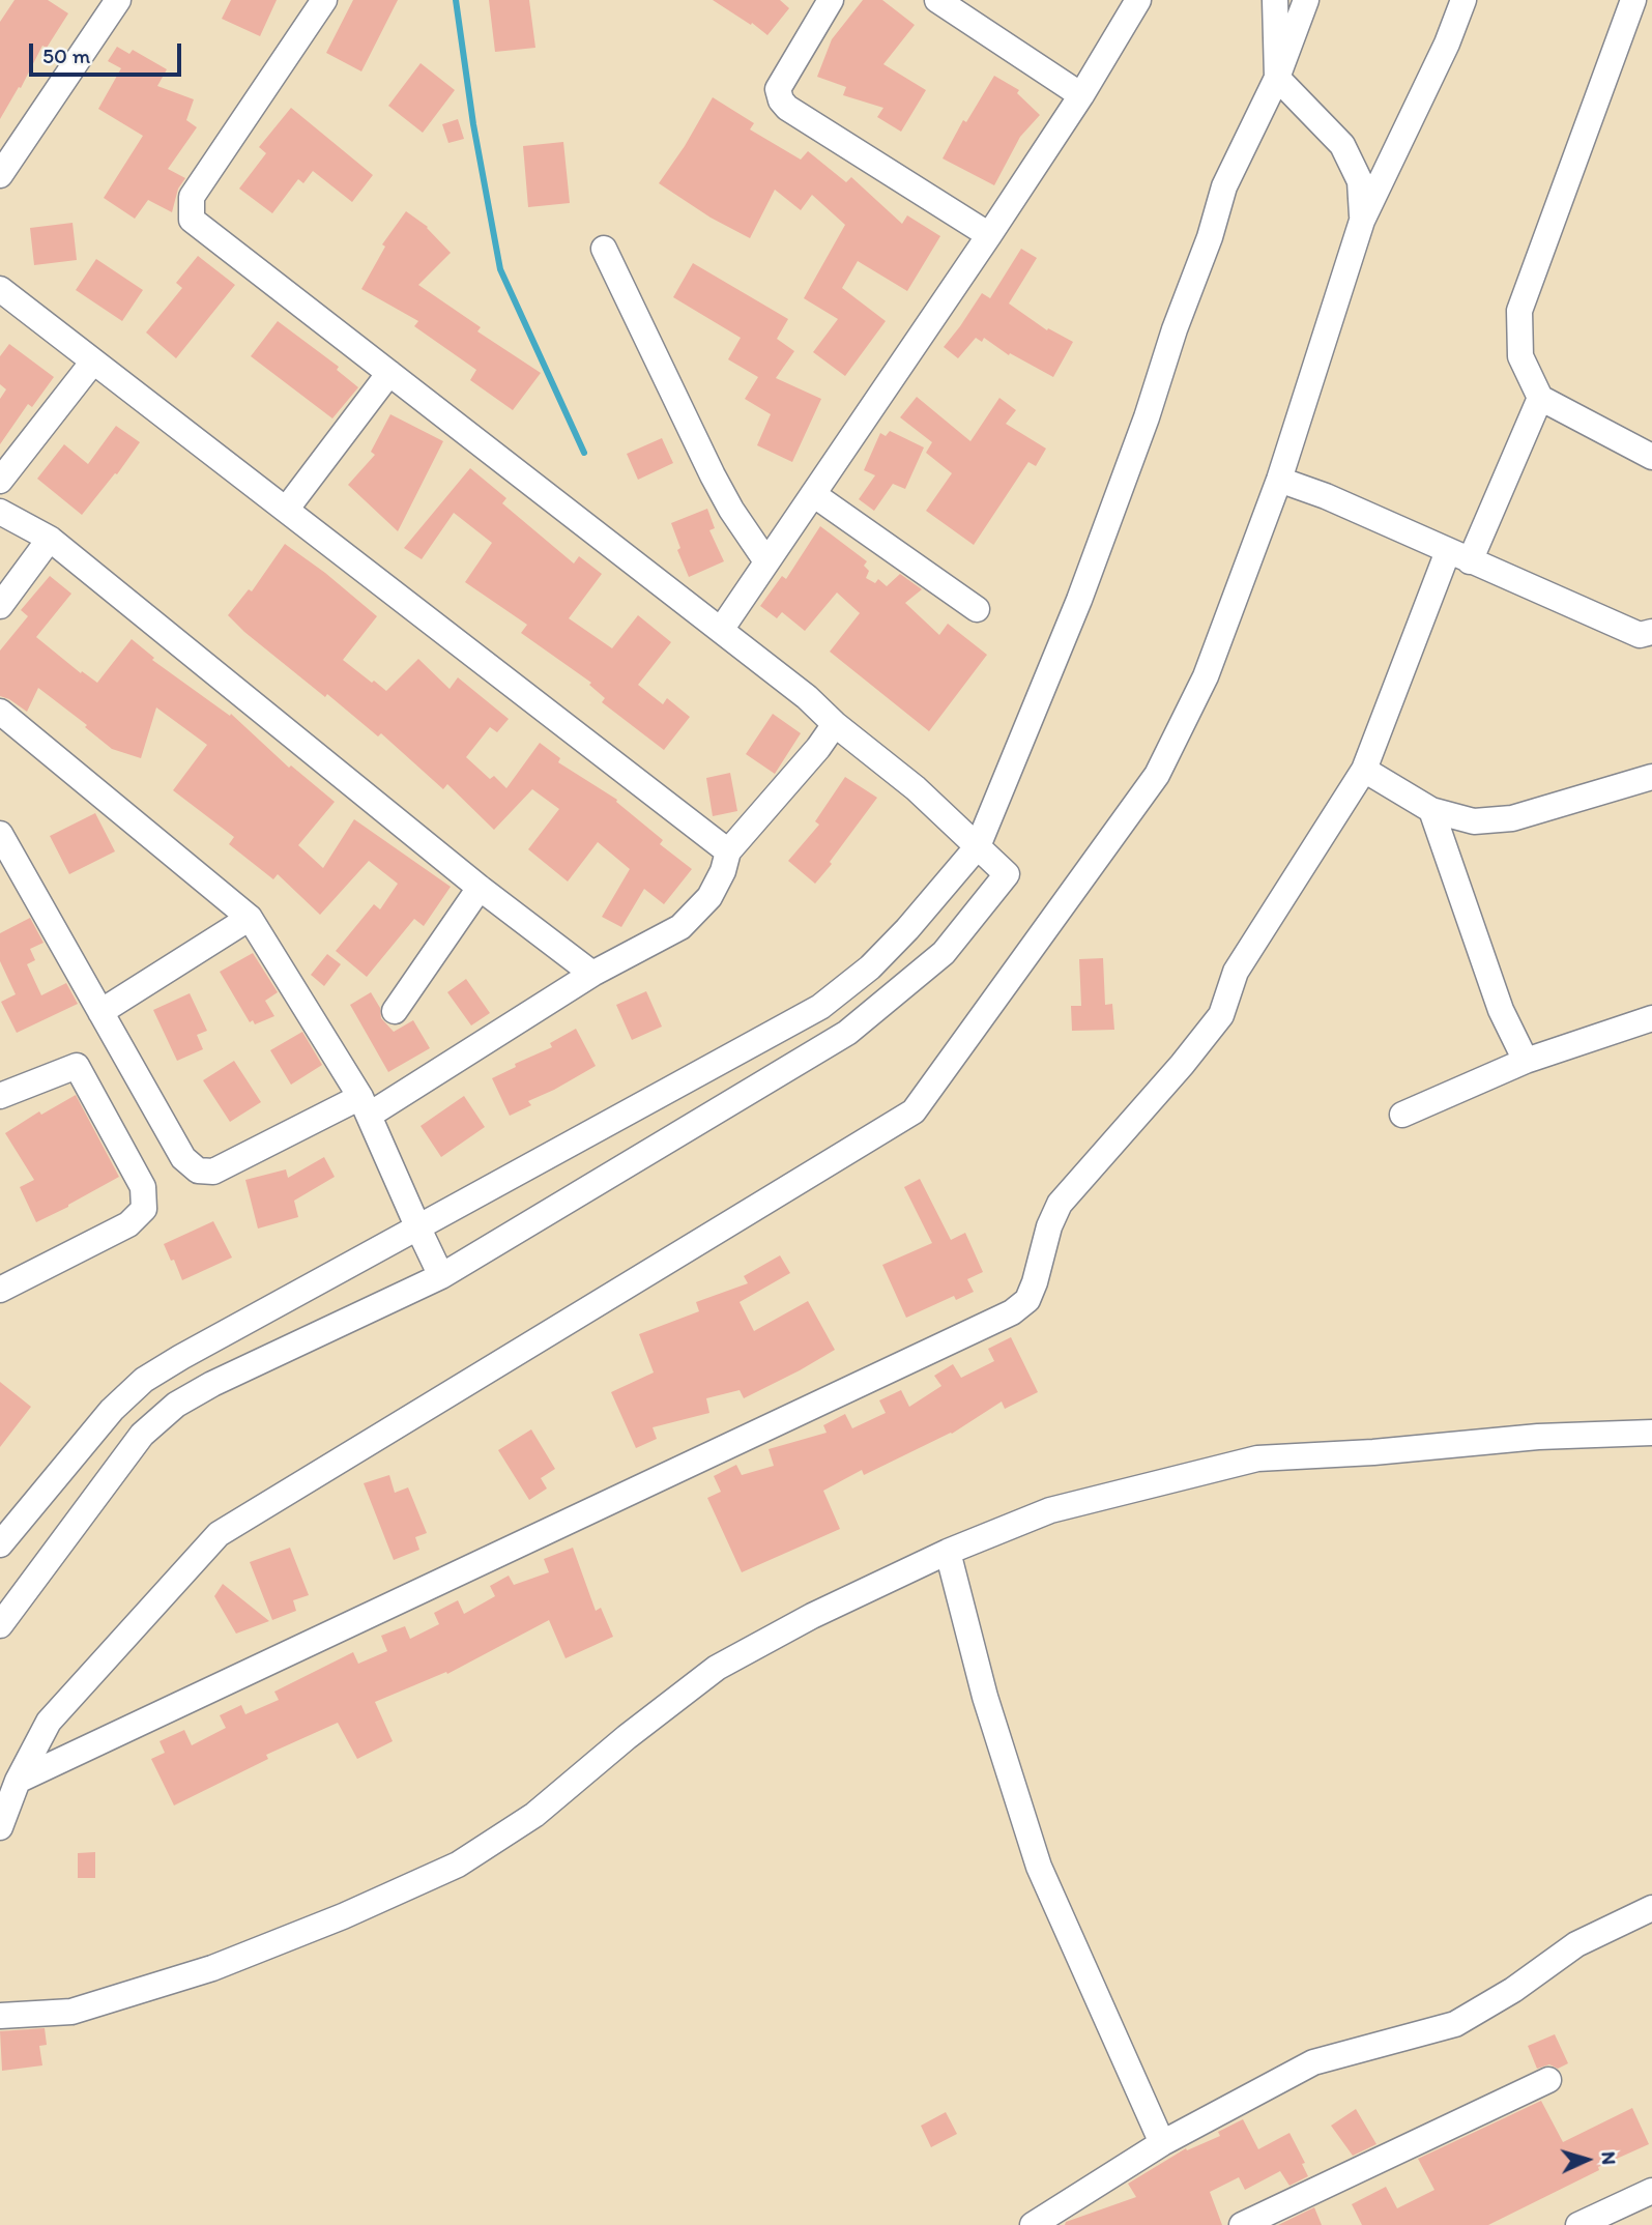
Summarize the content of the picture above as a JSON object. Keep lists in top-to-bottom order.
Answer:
{
  "scale_bar": "50 m",
  "north": "right"
}
